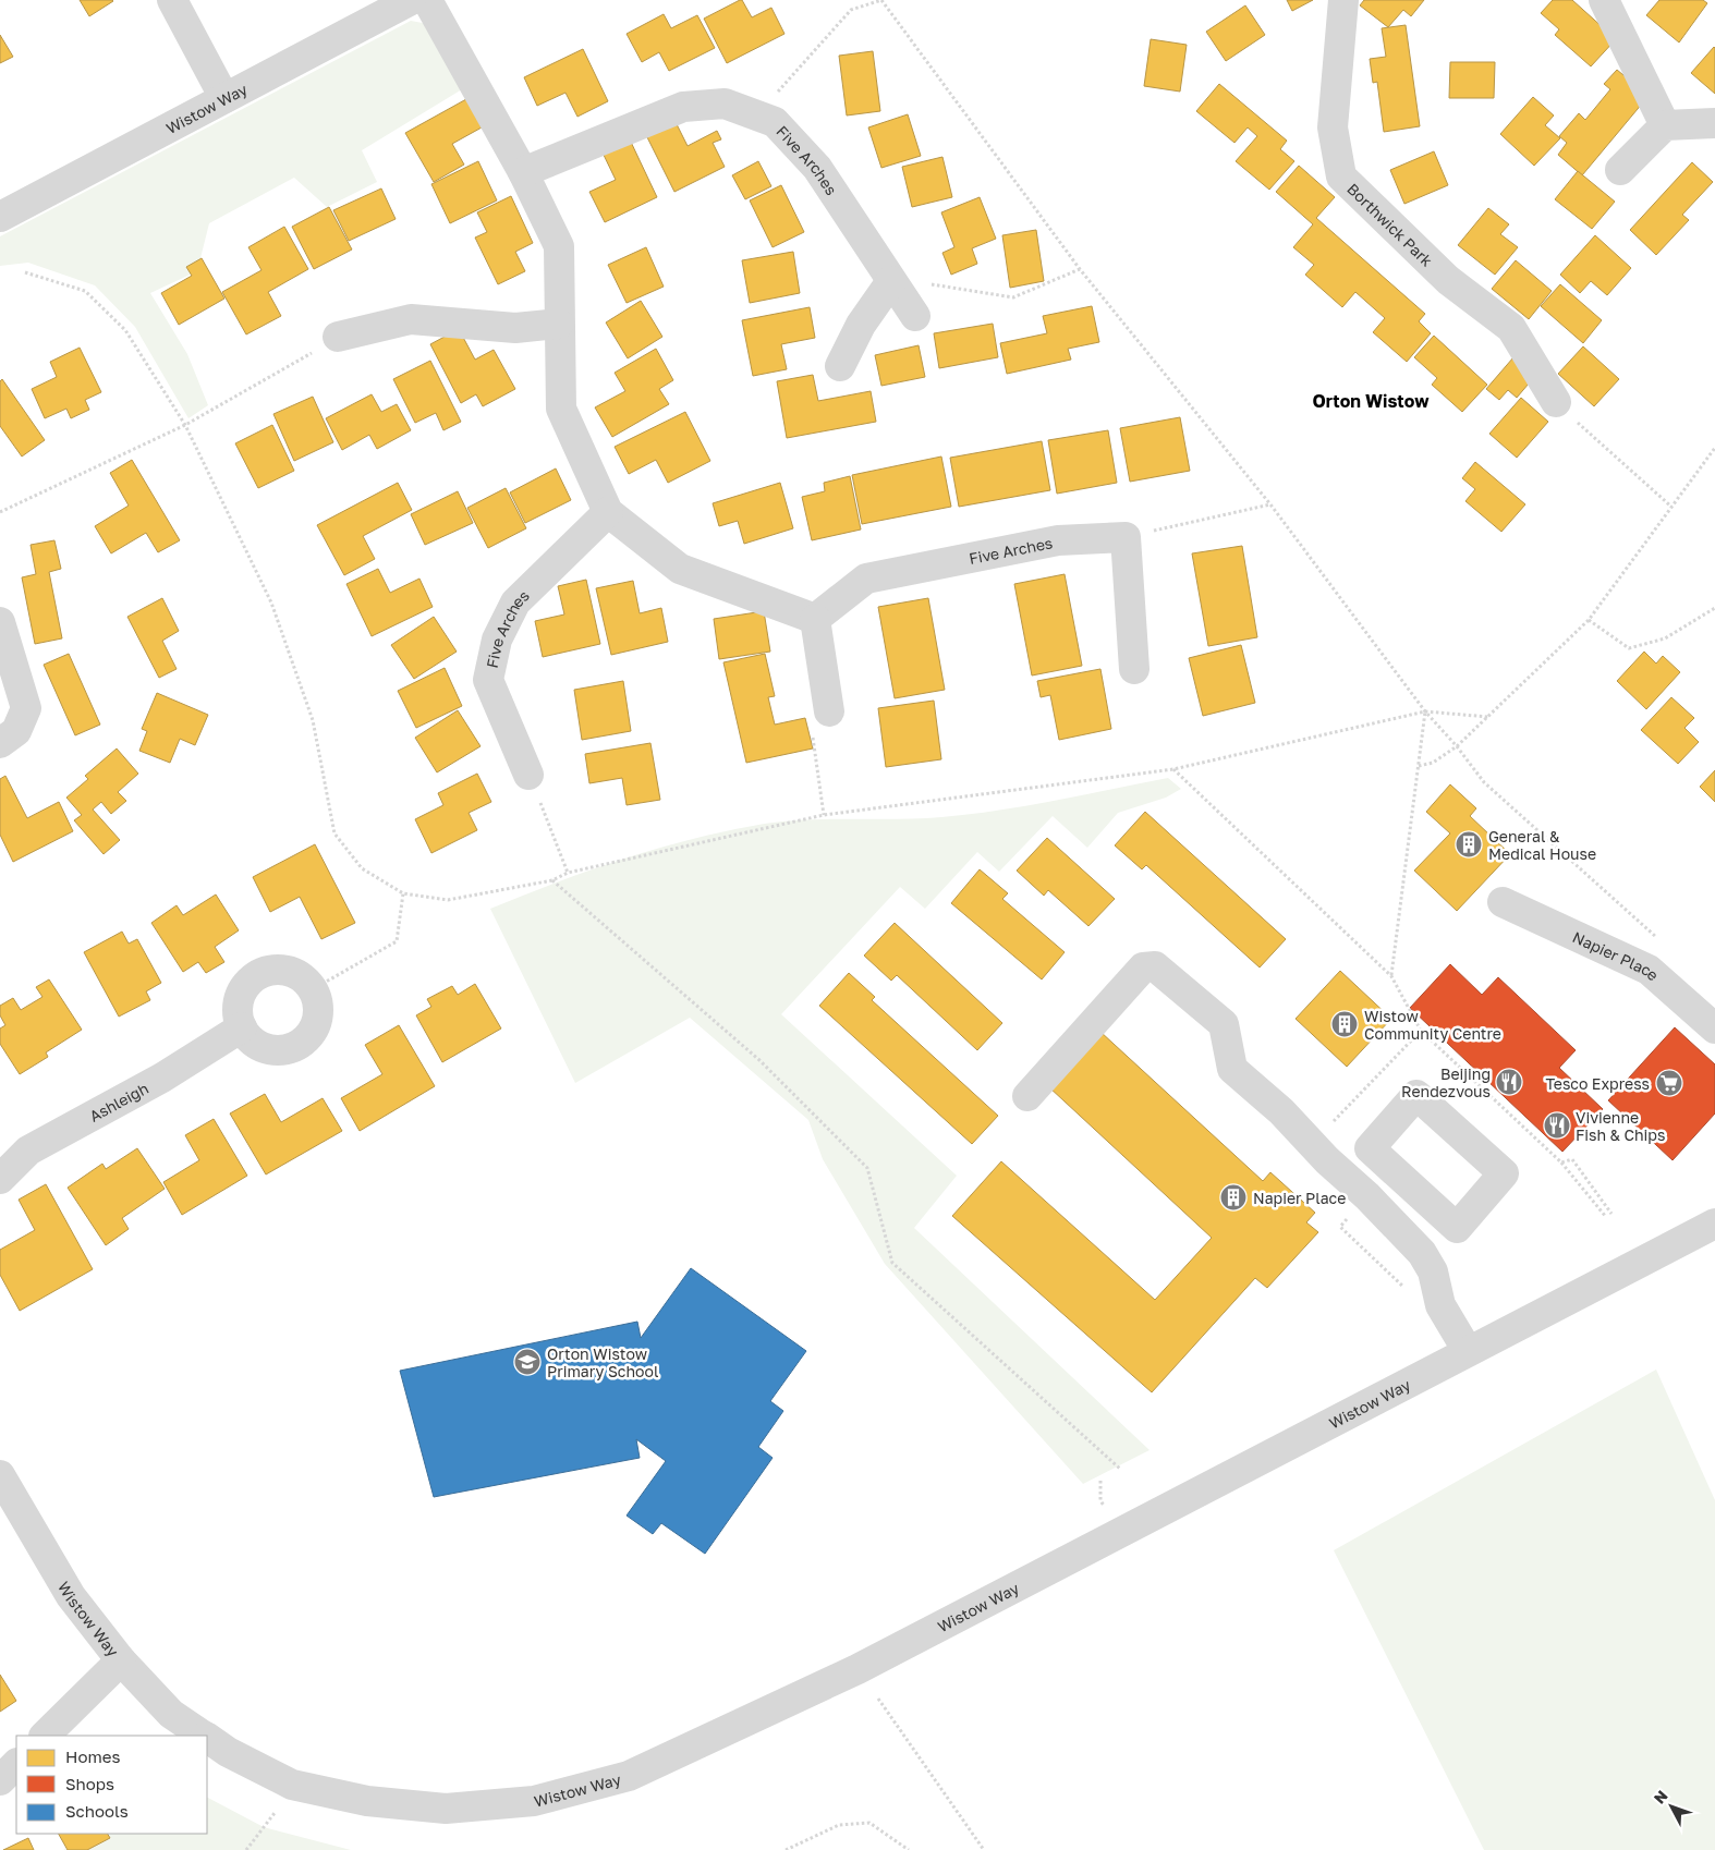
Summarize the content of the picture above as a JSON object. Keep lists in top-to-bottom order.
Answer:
{
  "streets": {
    "street": [
      "Wistow Way",
      "Five Arches",
      "Borthwick Park",
      "Napier Place",
      "Ashleigh"
    ]
  },
  "districts": ["Orton Wistow"],
  "places": {
    "building": ["General & Medical House", "Wistow Community Centre", "Napier Place"],
    "restaurant": ["Beijing Rendezvous", "Vivienne Fish & Chips"],
    "supermarket": ["Tesco Express"],
    "school or university": ["Orton Wistow Primary School"]
  },
  "legend": ["Homes", "Shops", "Schools"],
  "north": "top left"
}
